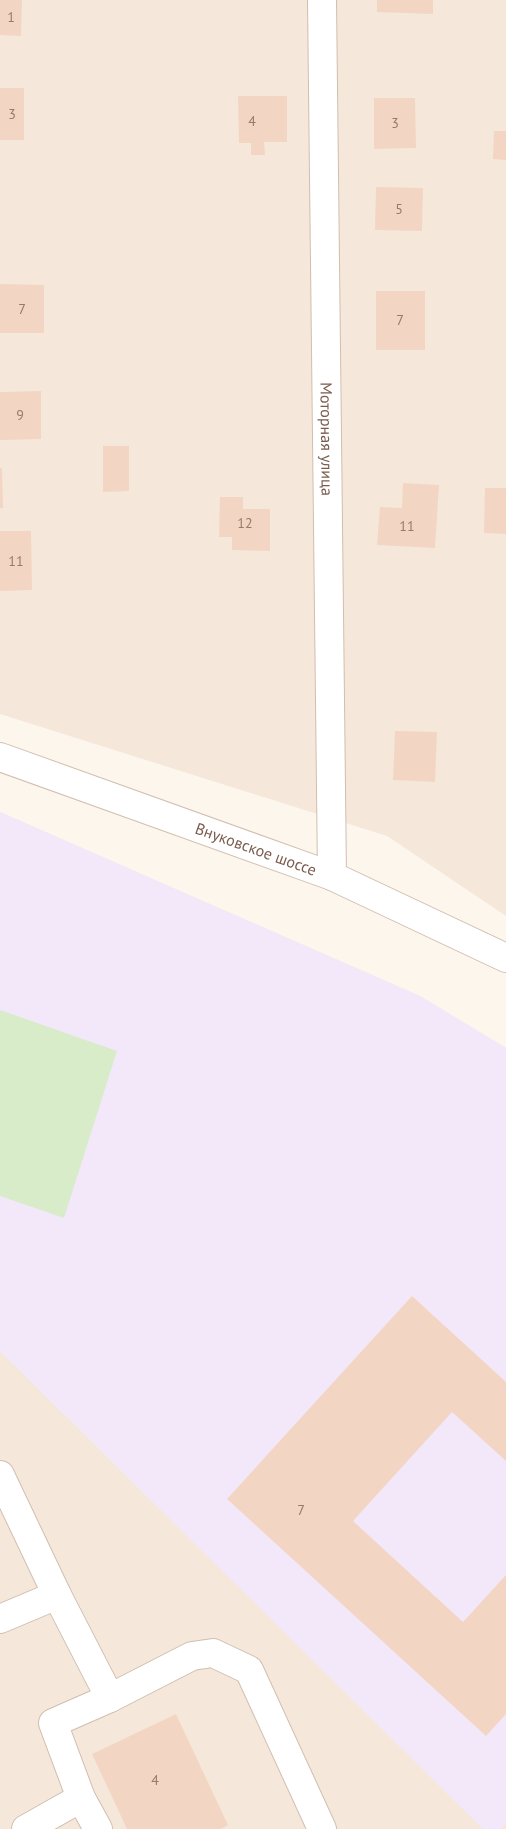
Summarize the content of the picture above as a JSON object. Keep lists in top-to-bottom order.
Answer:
{
  "streets": {
    "street": ["Моторная улица", "Внуковское шоссе"]
  },
  "crossings": [
    ["Моторная улица", "Внуковское шоссе"]
  ],
  "house_numbers": [
    "1",
    "3",
    "4",
    "3",
    "5",
    "7",
    "7",
    "9",
    "12",
    "11",
    "11",
    "7",
    "4"
  ]
}
